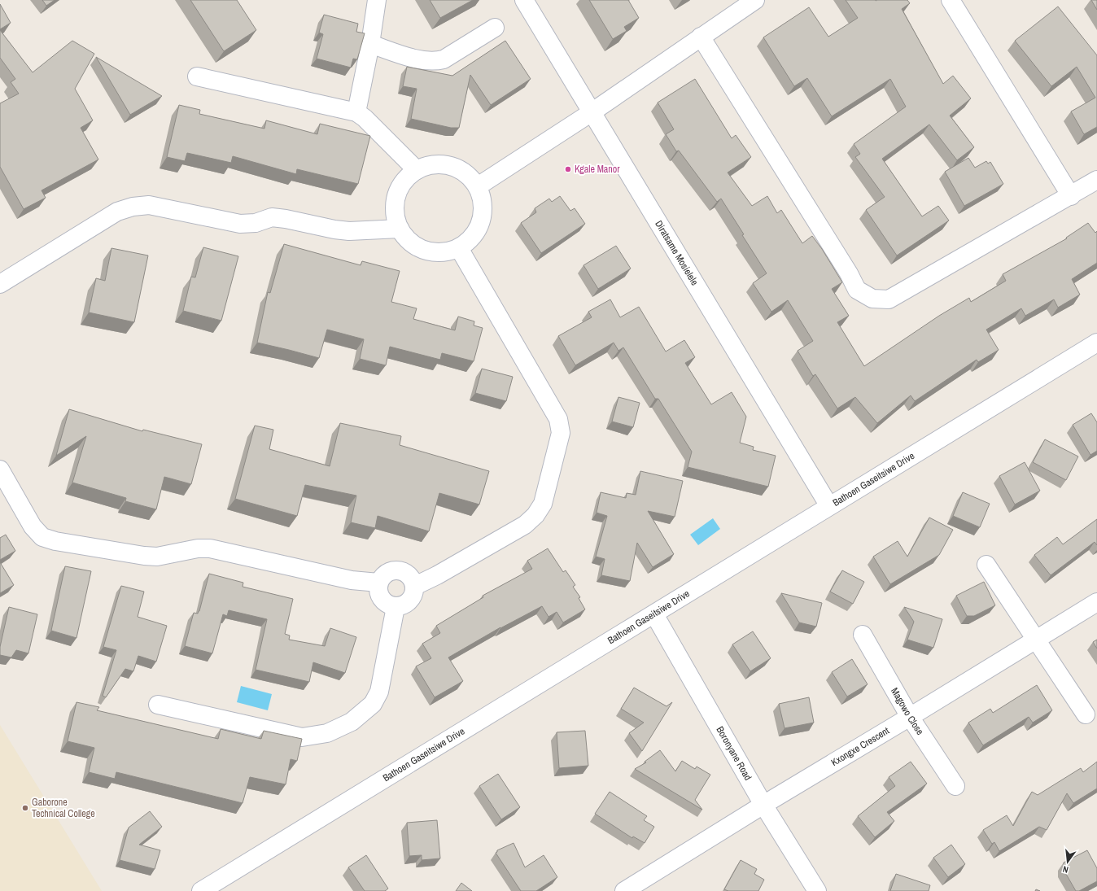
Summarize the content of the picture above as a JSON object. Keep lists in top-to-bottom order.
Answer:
{
  "streets": {
    "street": [
      "Diratsame Mosielele",
      "Bathoen Gaseitsiwe Drive",
      "Magowo Close",
      "Kxongxe Crescent",
      "Boronyane Road"
    ]
  },
  "crossings": [
    ["Diratsame Mosielele", "Bathoen Gaseitsiwe Drive"],
    ["Bathoen Gaseitsiwe Drive", "Boronyane Road"],
    ["Magowo Close", "Kxongxe Crescent"],
    ["Kxongxe Crescent", "Boronyane Road"]
  ],
  "places": ["Kgale Manor", "Gaborone Technical College"],
  "north": "bottom"
}
